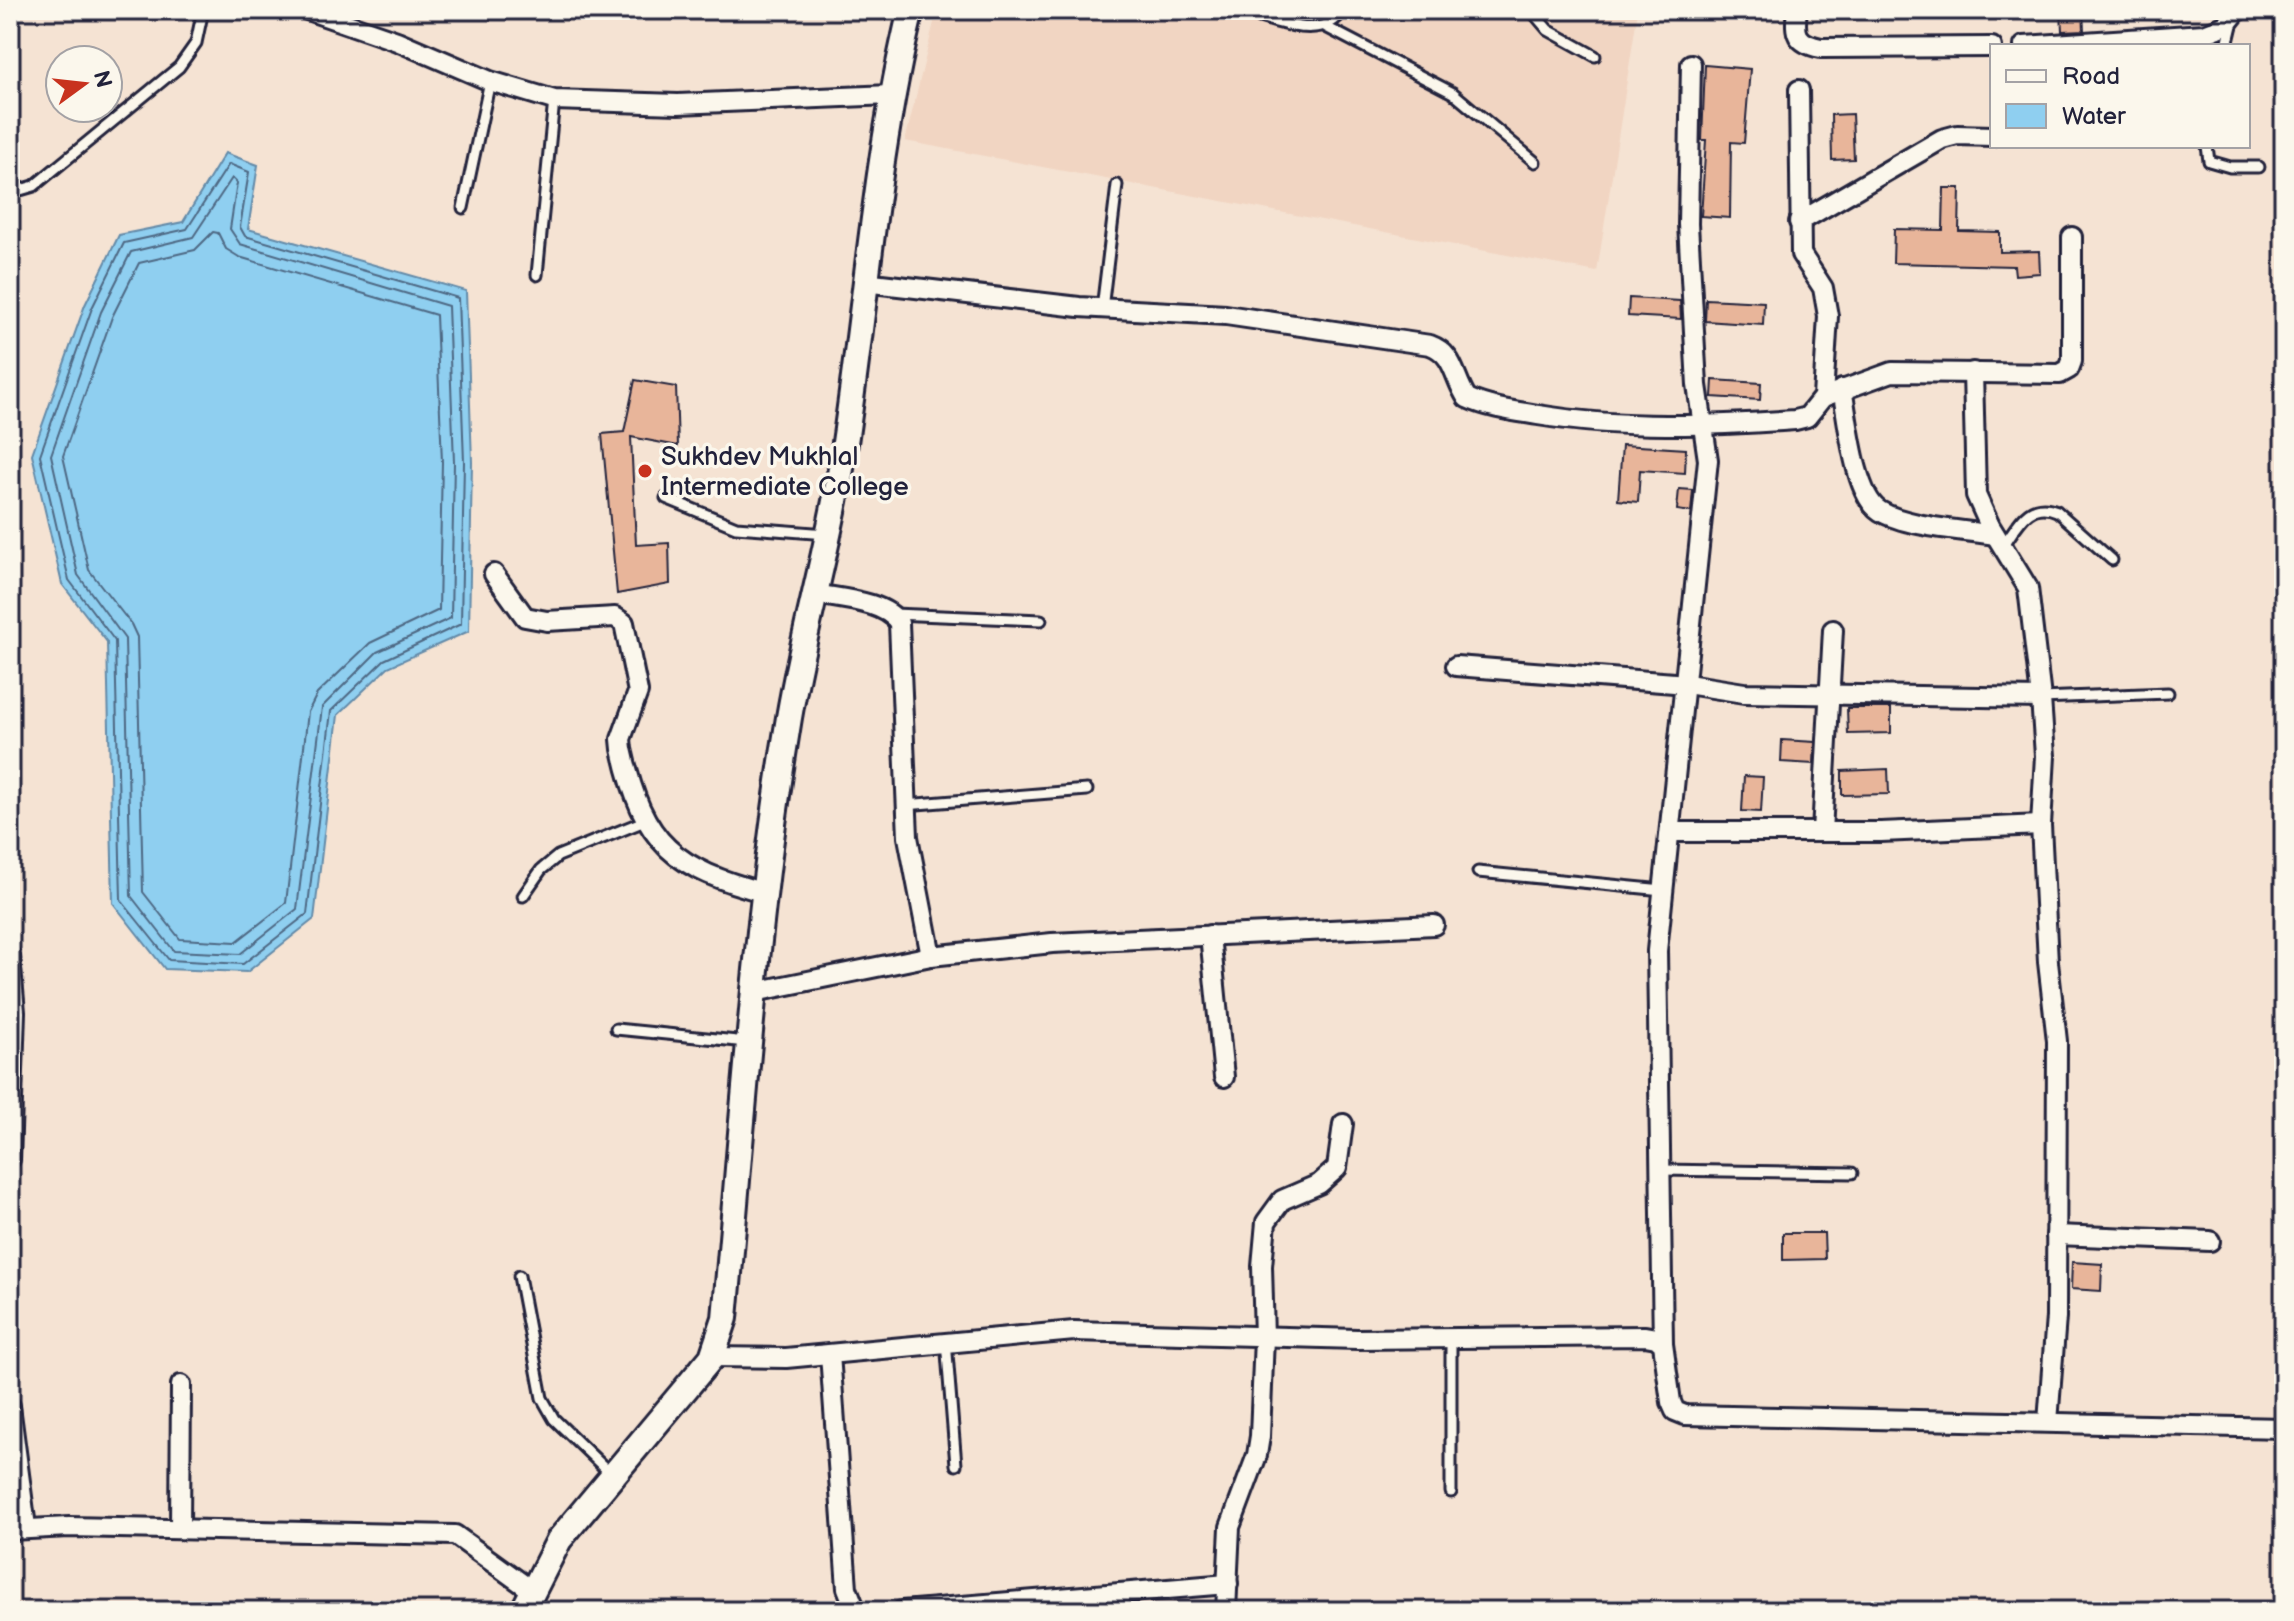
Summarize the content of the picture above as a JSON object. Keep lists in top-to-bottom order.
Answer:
{
  "places": ["Sukhdev Mukhlal Intermediate College"],
  "legend": ["Road", "Water"],
  "north": "right"
}
